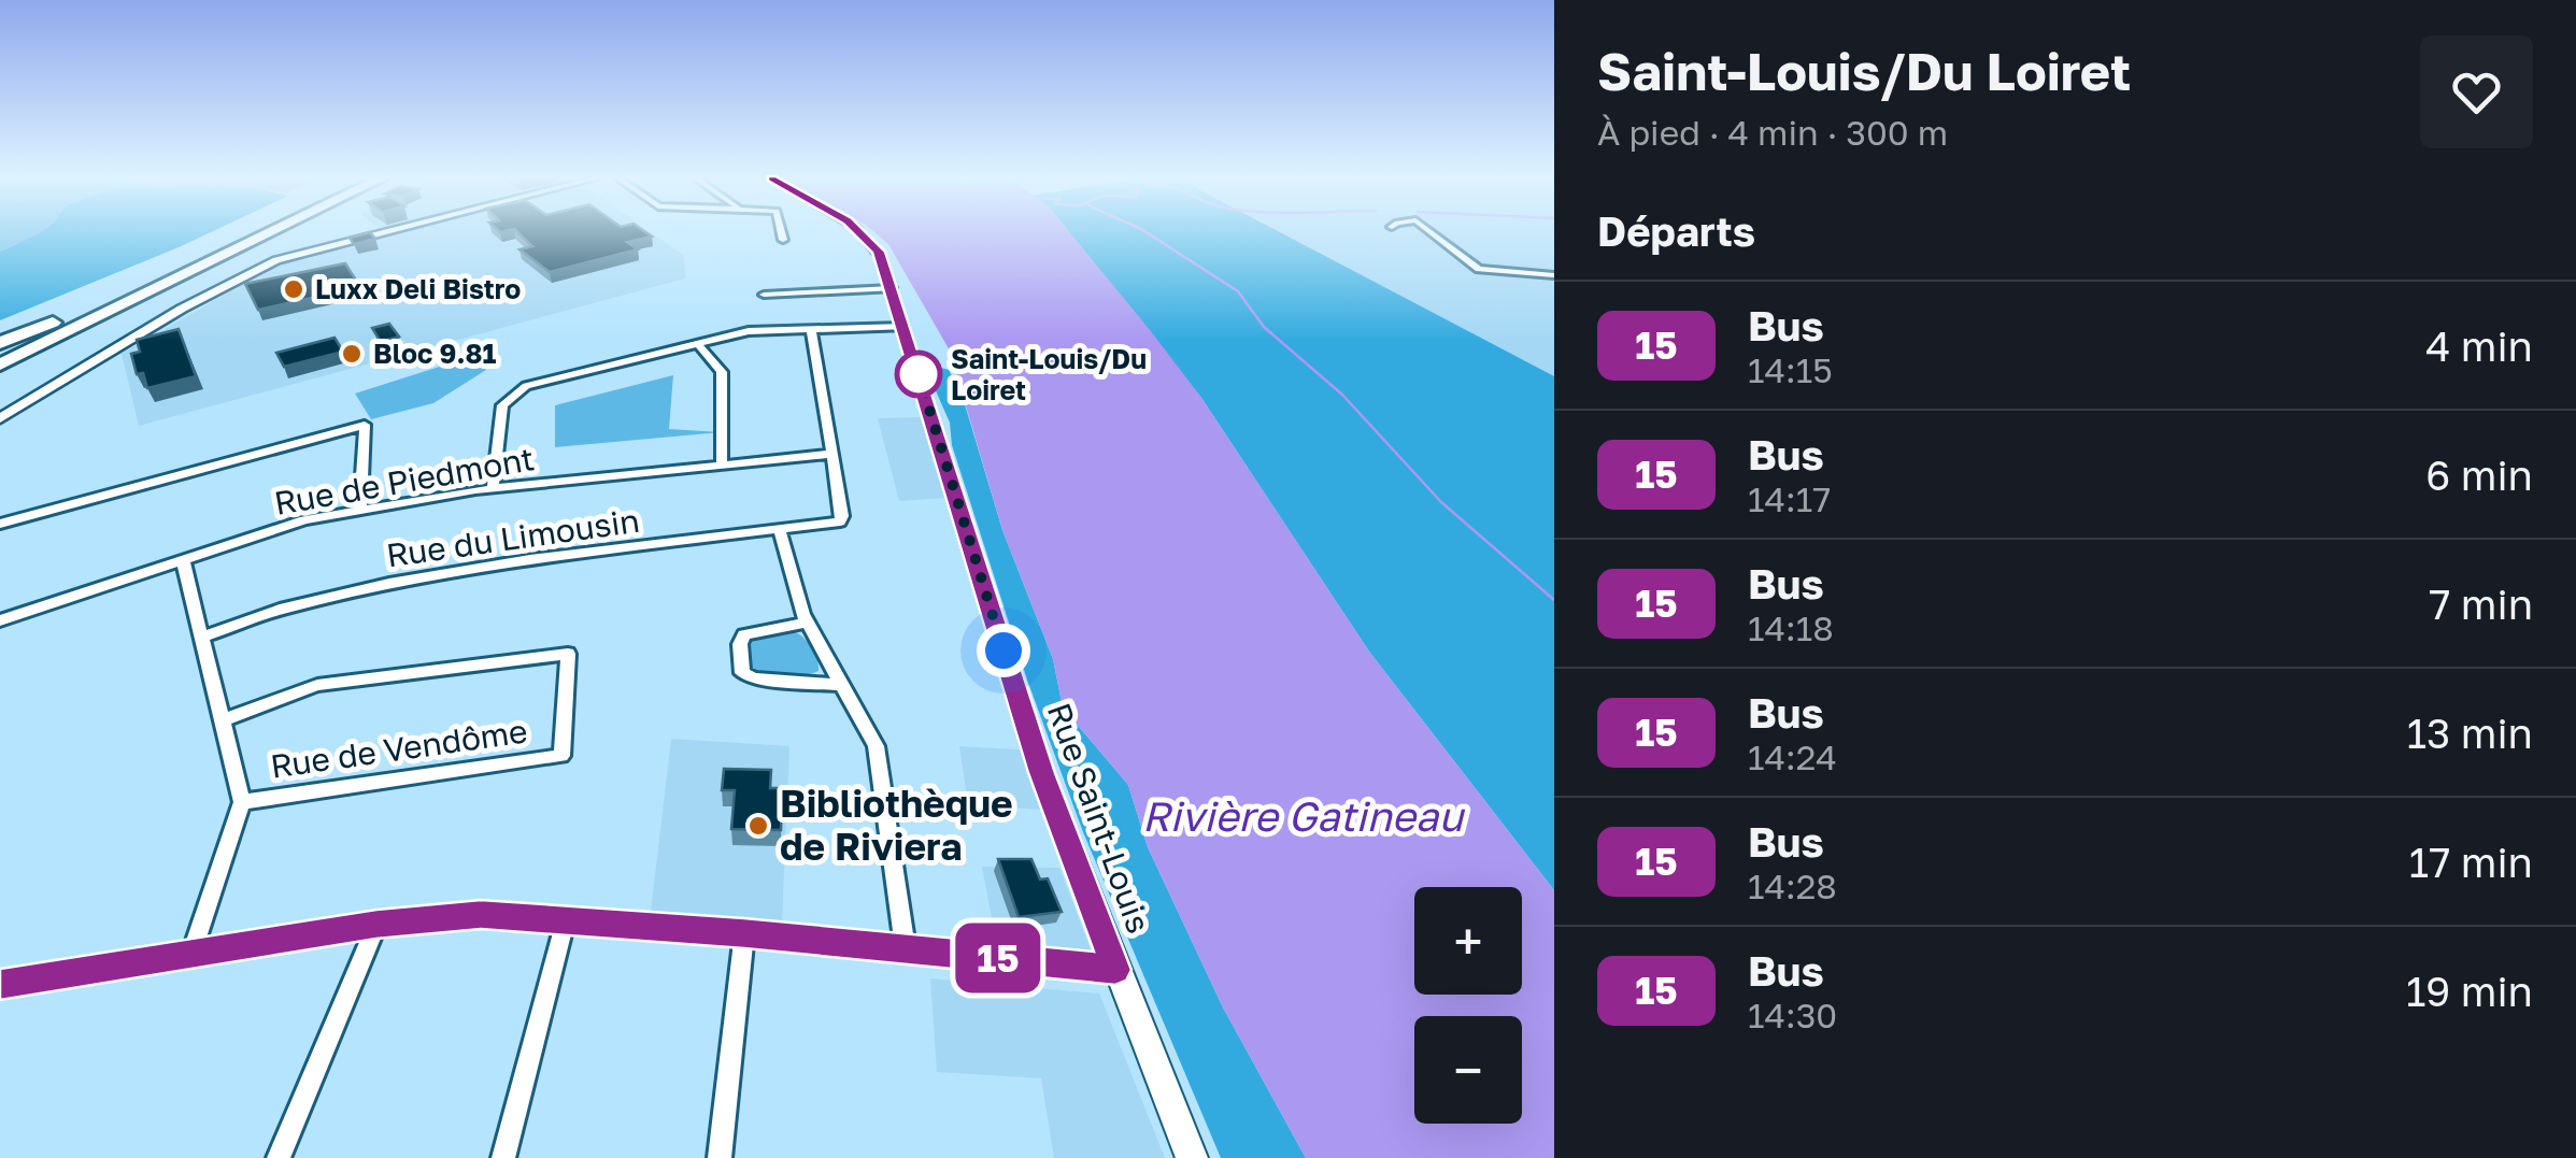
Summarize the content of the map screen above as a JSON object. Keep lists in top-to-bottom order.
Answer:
{
  "streets": {
    "main road": ["Rue Saint-Louis"],
    "street": ["Rue de Piedmont", "Rue du Limousin", "Rue de Vendôme"]
  },
  "crossings": [
    ["Rue de Piedmont", "Rue du Limousin"]
  ],
  "water": ["Rivière Gatineau"],
  "places": [
    "Luxx Deli Bistro",
    "Bloc 9.81",
    "Saint-Louis/Du Loiret",
    "Bibliothèque de Riviera"
  ],
  "lines": ["bus line 15"],
  "page": {
    "on_map": "15",
    "heading": [
      ["Saint-Louis/Du Loiret", "À pied · 4 min · 300 m"],
      "Départs"
    ],
    "list": [
      {
        "mark": "15",
        "name": "Bus",
        "note": "14:15",
        "value": "4 min"
      },
      {
        "mark": "15",
        "name": "Bus",
        "note": "14:17",
        "value": "6 min"
      },
      {
        "mark": "15",
        "name": "Bus",
        "note": "14:18",
        "value": "7 min"
      },
      {
        "mark": "15",
        "name": "Bus",
        "note": "14:24",
        "value": "13 min"
      },
      {
        "mark": "15",
        "name": "Bus",
        "note": "14:28",
        "value": "17 min"
      },
      {
        "mark": "15",
        "name": "Bus",
        "note": "14:30",
        "value": "19 min"
      }
    ],
    "map_buttons": ["+", "−"]
  }
}
